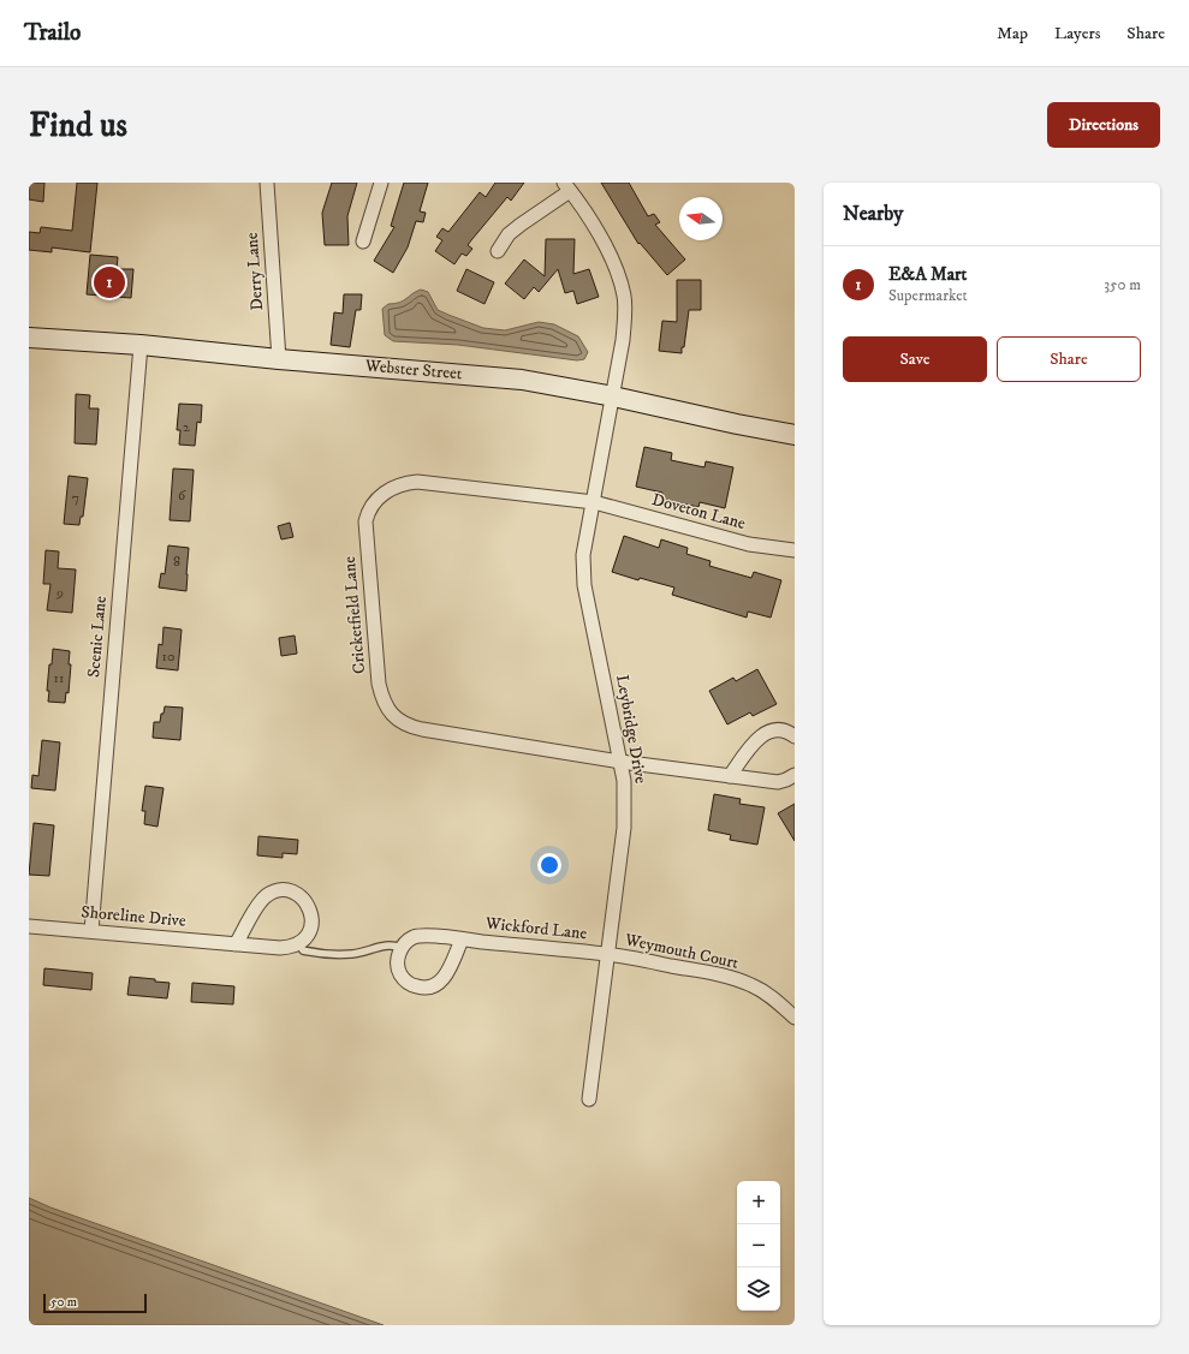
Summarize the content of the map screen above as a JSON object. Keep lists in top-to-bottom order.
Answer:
{
  "streets": {
    "main road": ["Webster Street"],
    "street": [
      "Derry Lane",
      "Doveton Lane",
      "Cricketfield Lane",
      "Scenic Lane",
      "Leybridge Drive",
      "Shoreline Drive",
      "Wickford Lane",
      "Weymouth Court"
    ]
  },
  "crossings": [
    ["Derry Lane", "Webster Street"],
    ["Webster Street", "Scenic Lane"],
    ["Webster Street", "Leybridge Drive"],
    ["Doveton Lane", "Cricketfield Lane"],
    ["Doveton Lane", "Leybridge Drive"],
    ["Cricketfield Lane", "Leybridge Drive"],
    ["Scenic Lane", "Shoreline Drive"],
    ["Leybridge Drive", "Wickford Lane"],
    ["Leybridge Drive", "Weymouth Court"],
    ["Wickford Lane", "Weymouth Court"]
  ],
  "house_numbers": [
    "2",
    "6",
    "7",
    "8",
    "9",
    "10",
    "11"
  ],
  "scale_bar": "50 m",
  "north": "left",
  "page": {
    "header": "Trailo",
    "nav": ["Map", "Layers", "Share"],
    "buttons": [
      "Directions",
      ["Save", "Share"]
    ],
    "title": "Find us",
    "heading": "Nearby",
    "list": [
      {
        "mark": "1",
        "name": "E&A Mart",
        "note": "Supermarket",
        "value": "350 m"
      }
    ],
    "pins": "1",
    "map_buttons": ["+", "−"],
    "scale": "50 m"
  }
}
